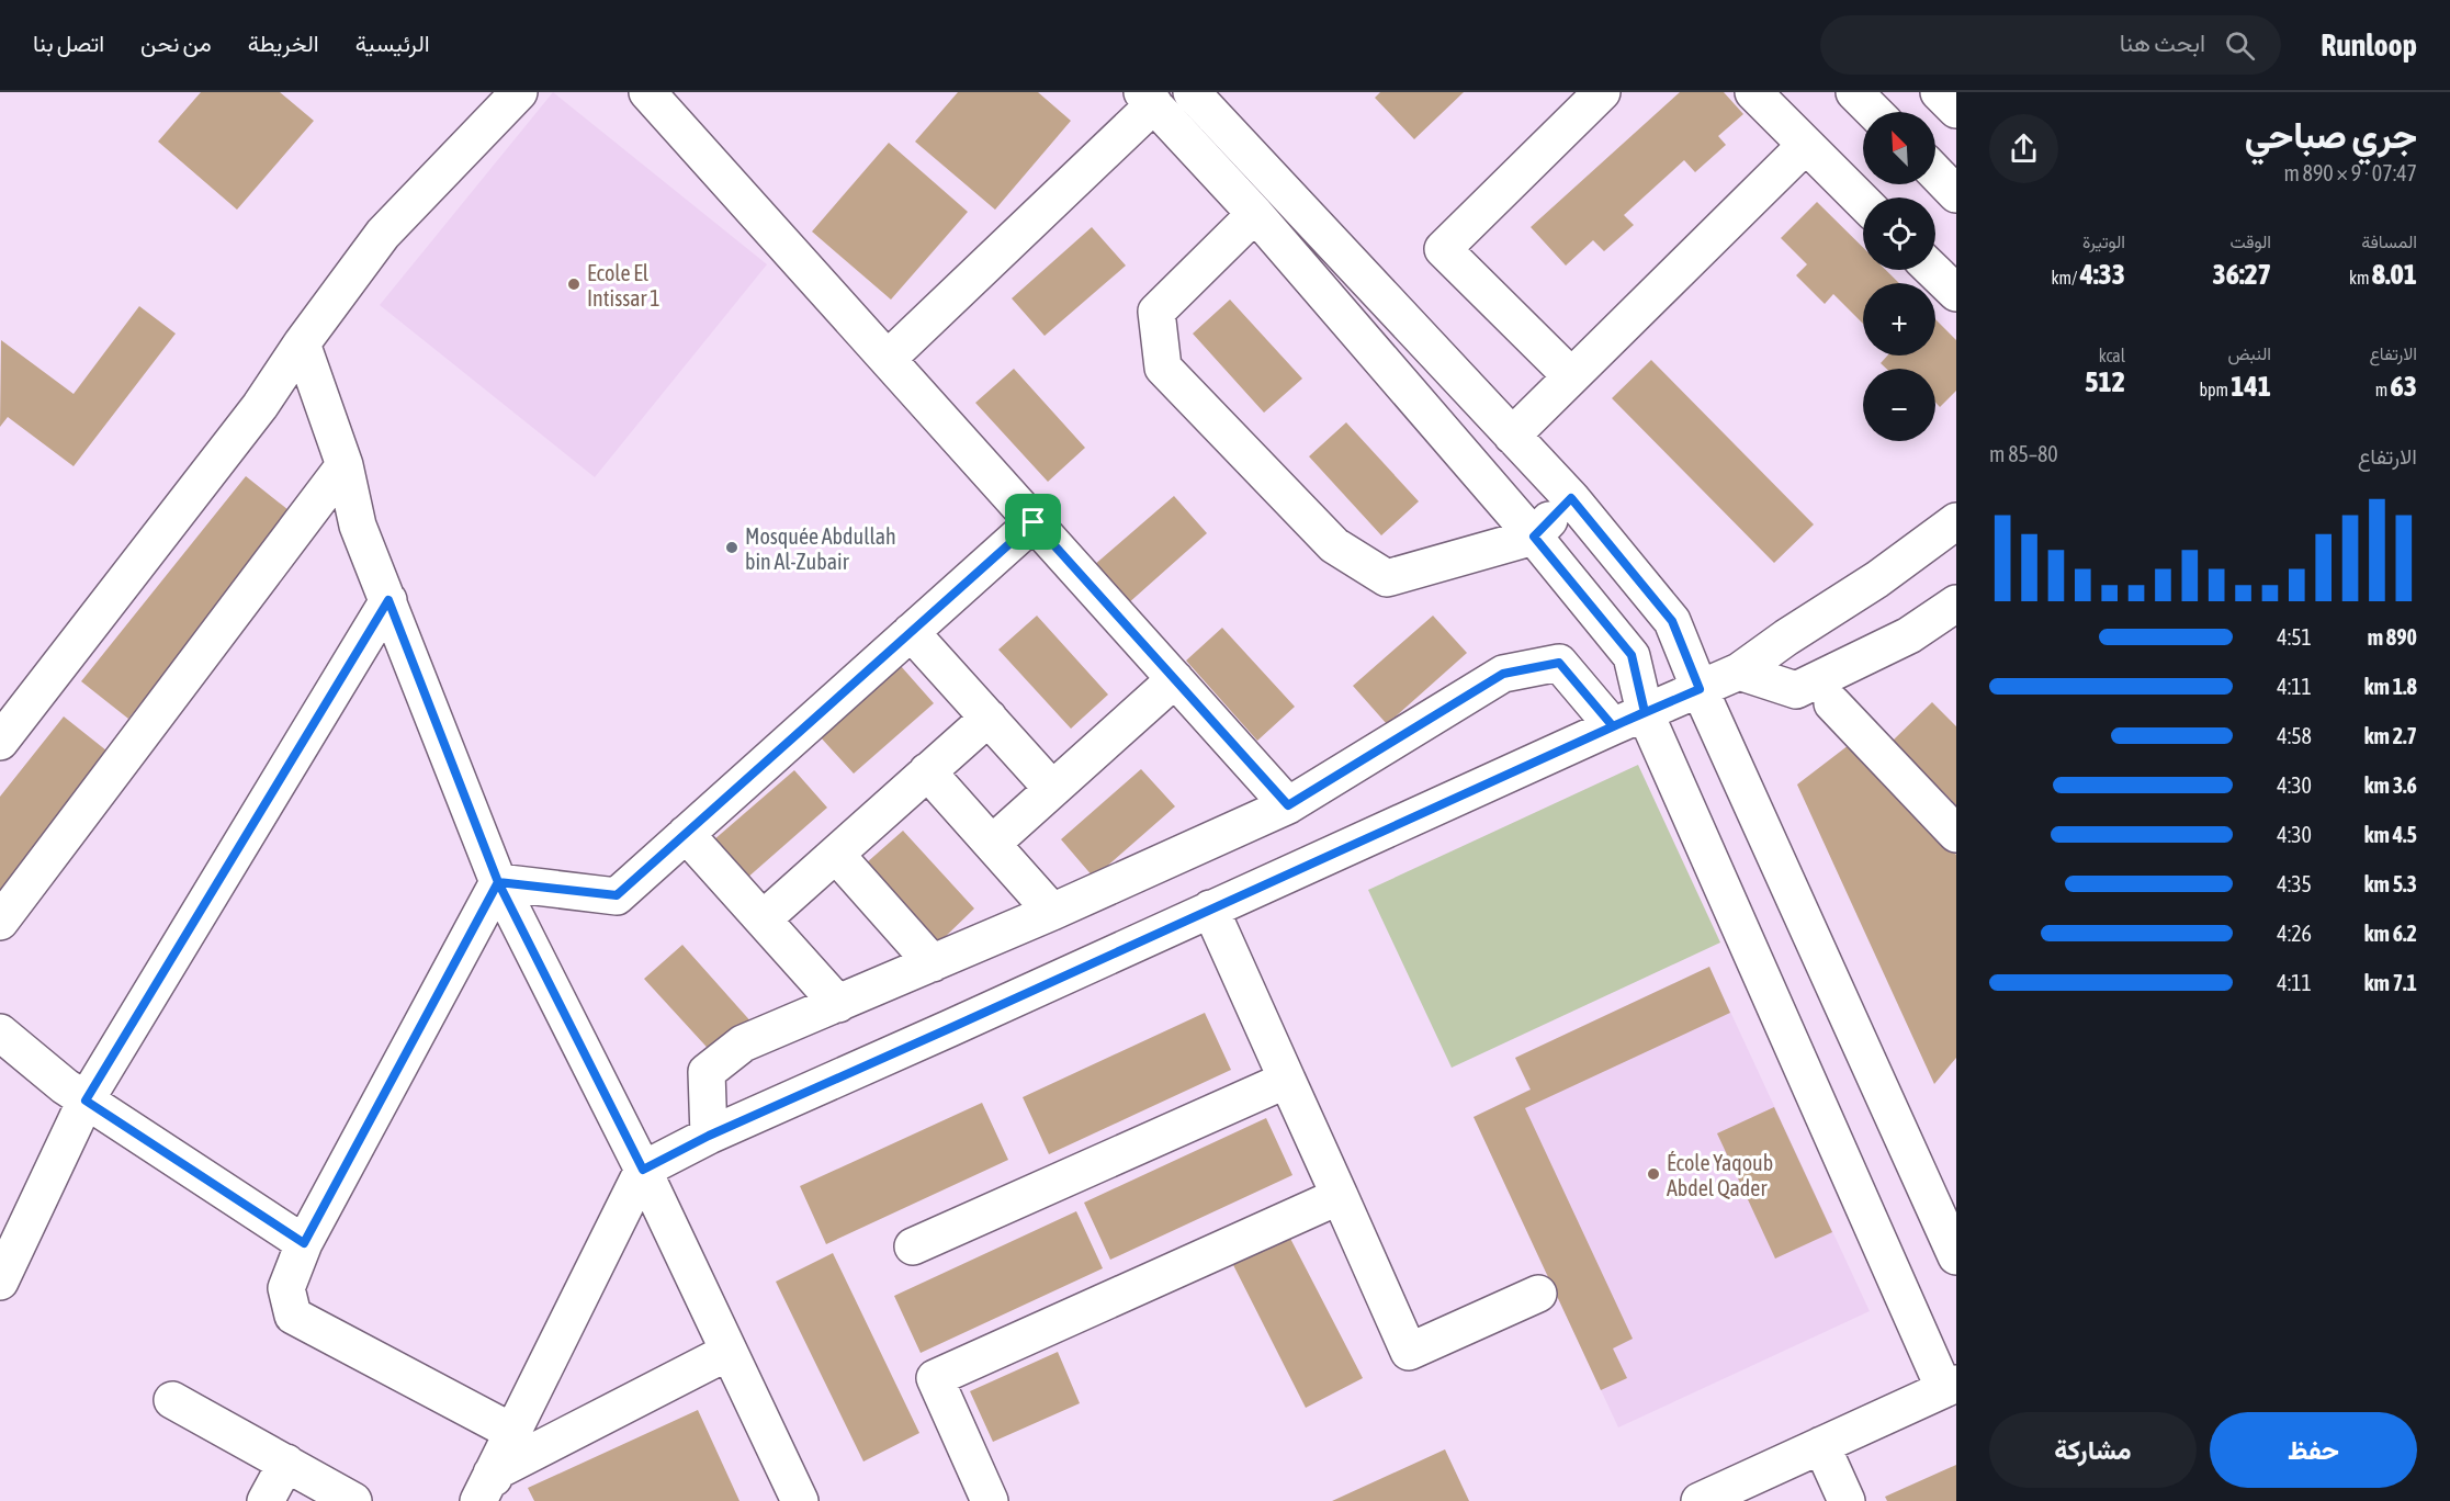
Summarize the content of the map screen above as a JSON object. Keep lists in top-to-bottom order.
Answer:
{
  "places": ["Ecole El Intissar 1", "Mosquée Abdullah bin Al-Zubair", "École Yaqoub Abdel Qader"],
  "north": "top left",
  "page": {
    "header": "Runloop",
    "search": "ابحث هنا",
    "nav": [
      "الرئيسية",
      "الخريطة",
      "من نحن",
      "اتصل بنا"
    ],
    "heading": ["جري صباحي", "07:47 · 9 × 890 m"],
    "map_buttons": ["+", "−"],
    "stats": [
      ["المسافة", "8.01 km"],
      ["الوقت", "36:27"],
      ["الوتيرة", "4:33 /km"],
      ["الارتفاع", "63 m"],
      ["النبض", "141 bpm"],
      ["kcal", "512"]
    ],
    "chart": ["الارتفاع", "80–85 m"],
    "list": [
      {
        "name": "890 m",
        "note": "4:51"
      },
      {
        "name": "1.8 km",
        "note": "4:11"
      },
      {
        "name": "2.7 km",
        "note": "4:58"
      },
      {
        "name": "3.6 km",
        "note": "4:30"
      },
      {
        "name": "4.5 km",
        "note": "4:30"
      },
      {
        "name": "5.3 km",
        "note": "4:35"
      },
      {
        "name": "6.2 km",
        "note": "4:26"
      },
      {
        "name": "7.1 km",
        "note": "4:11"
      }
    ],
    "buttons": ["حفظ", "مشاركة"]
  }
}
